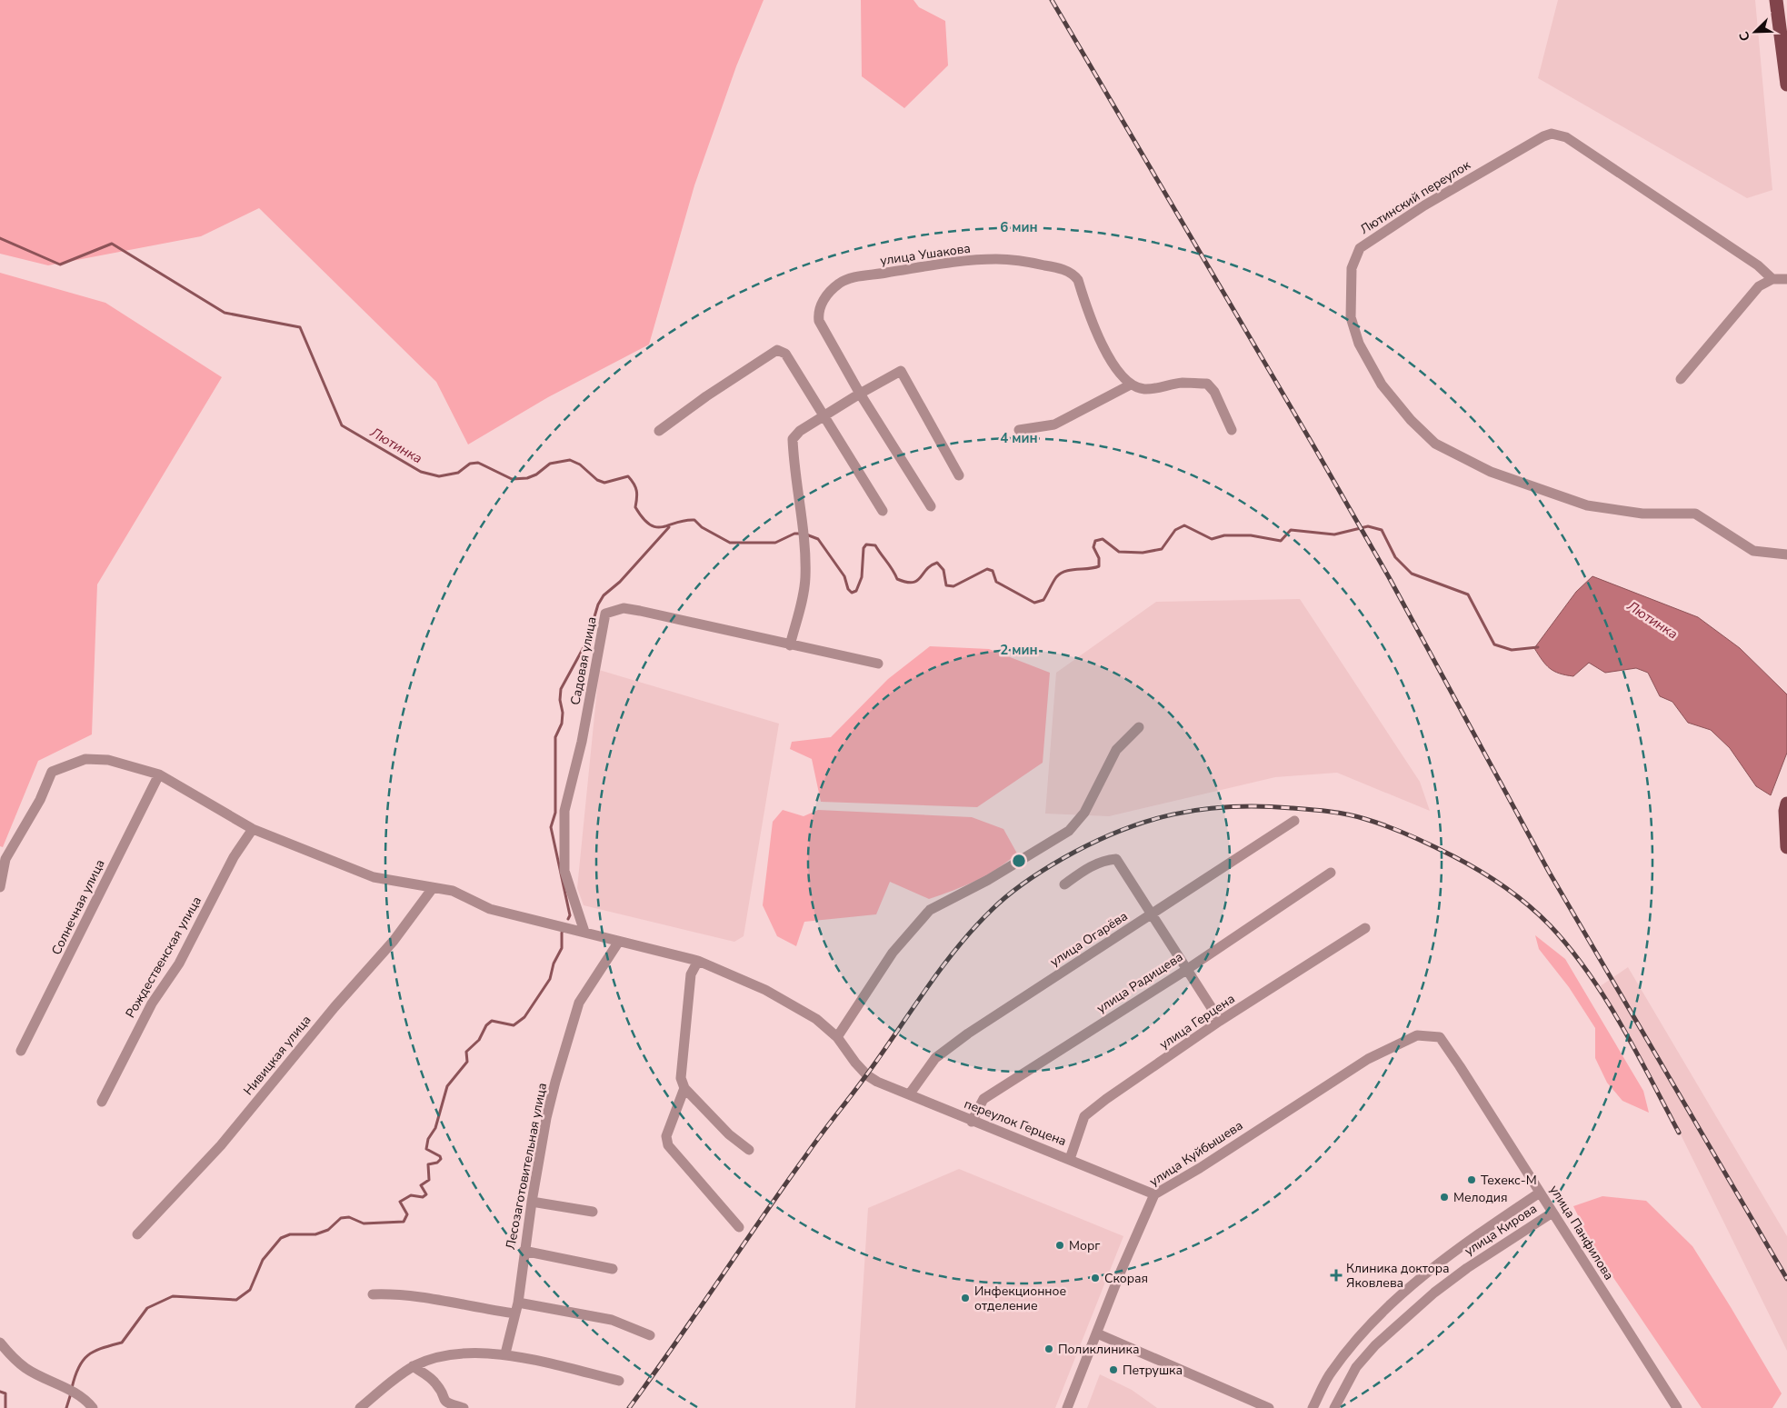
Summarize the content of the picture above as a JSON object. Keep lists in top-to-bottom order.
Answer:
{
  "streets": {
    "street": [
      "Лютинский переулок",
      "улица Ушакова",
      "Садовая улица",
      "Солнечная улица",
      "улица Огарёва",
      "Рождественская улица",
      "улица Радищева",
      "улица Герцена",
      "Нивицкая улица",
      "переулок Герцена",
      "улица Куйбышева",
      "Лесозаготовительная улица",
      "улица Кирова",
      "улица Панфилова"
    ]
  },
  "crossings": [
    ["улица Огарёва", "переулок Герцена"],
    ["улица Радищева", "переулок Герцена"],
    ["улица Герцена", "переулок Герцена"],
    ["переулок Герцена", "улица Куйбышева"],
    ["улица Куйбышева", "улица Панфилова"],
    ["улица Кирова", "улица Панфилова"]
  ],
  "water": ["Лютинка"],
  "places": {
    "other": [
      "Техекс-М",
      "Мелодия",
      "Морг",
      "Скорая",
      "Инфекционное отделение",
      "Поликлиника",
      "Петрушка"
    ],
    "health": ["Клиника доктора Яковлева"]
  },
  "north": "bottom left",
  "rings": ["6 мин", "4 мин", "2 мин"]
}
